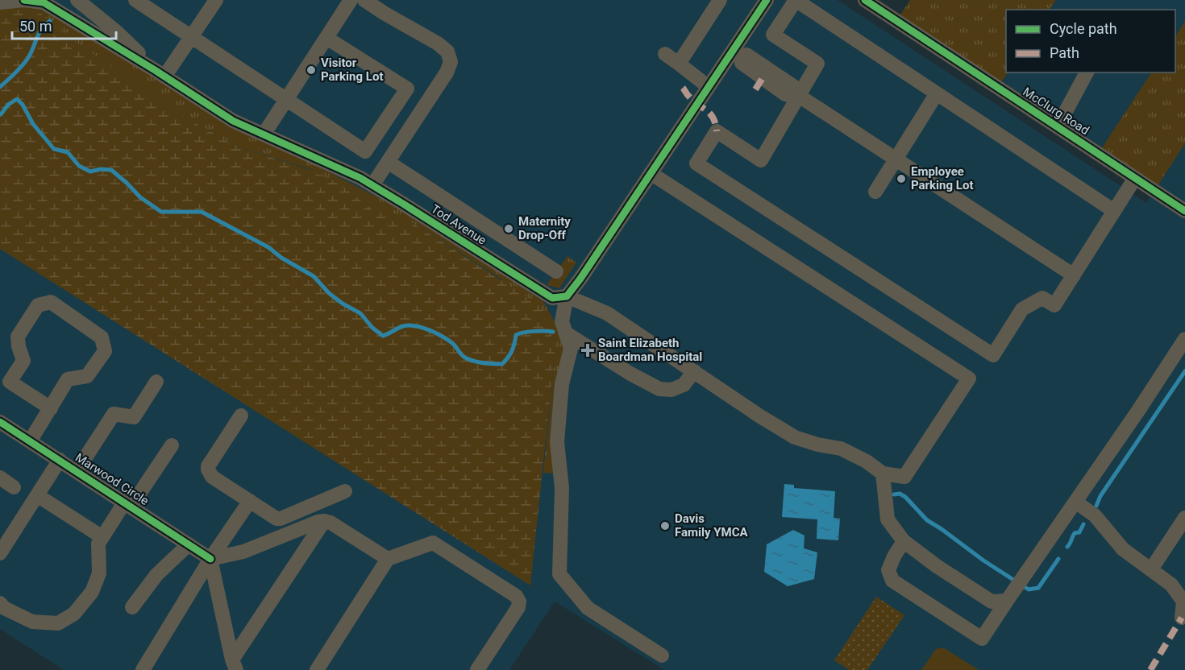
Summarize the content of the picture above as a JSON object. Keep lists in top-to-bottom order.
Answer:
{
  "streets": {
    "street": ["McClurg Road", "Tod Avenue", "Marwood Circle"]
  },
  "places": {
    "other": [
      "Visitor Parking Lot",
      "Employee Parking Lot",
      "Maternity Drop-Off",
      "Davis Family YMCA"
    ],
    "health": ["Saint Elizabeth Boardman Hospital"]
  },
  "legend": ["Cycle path", "Path"],
  "scale_bar": "50 m"
}
